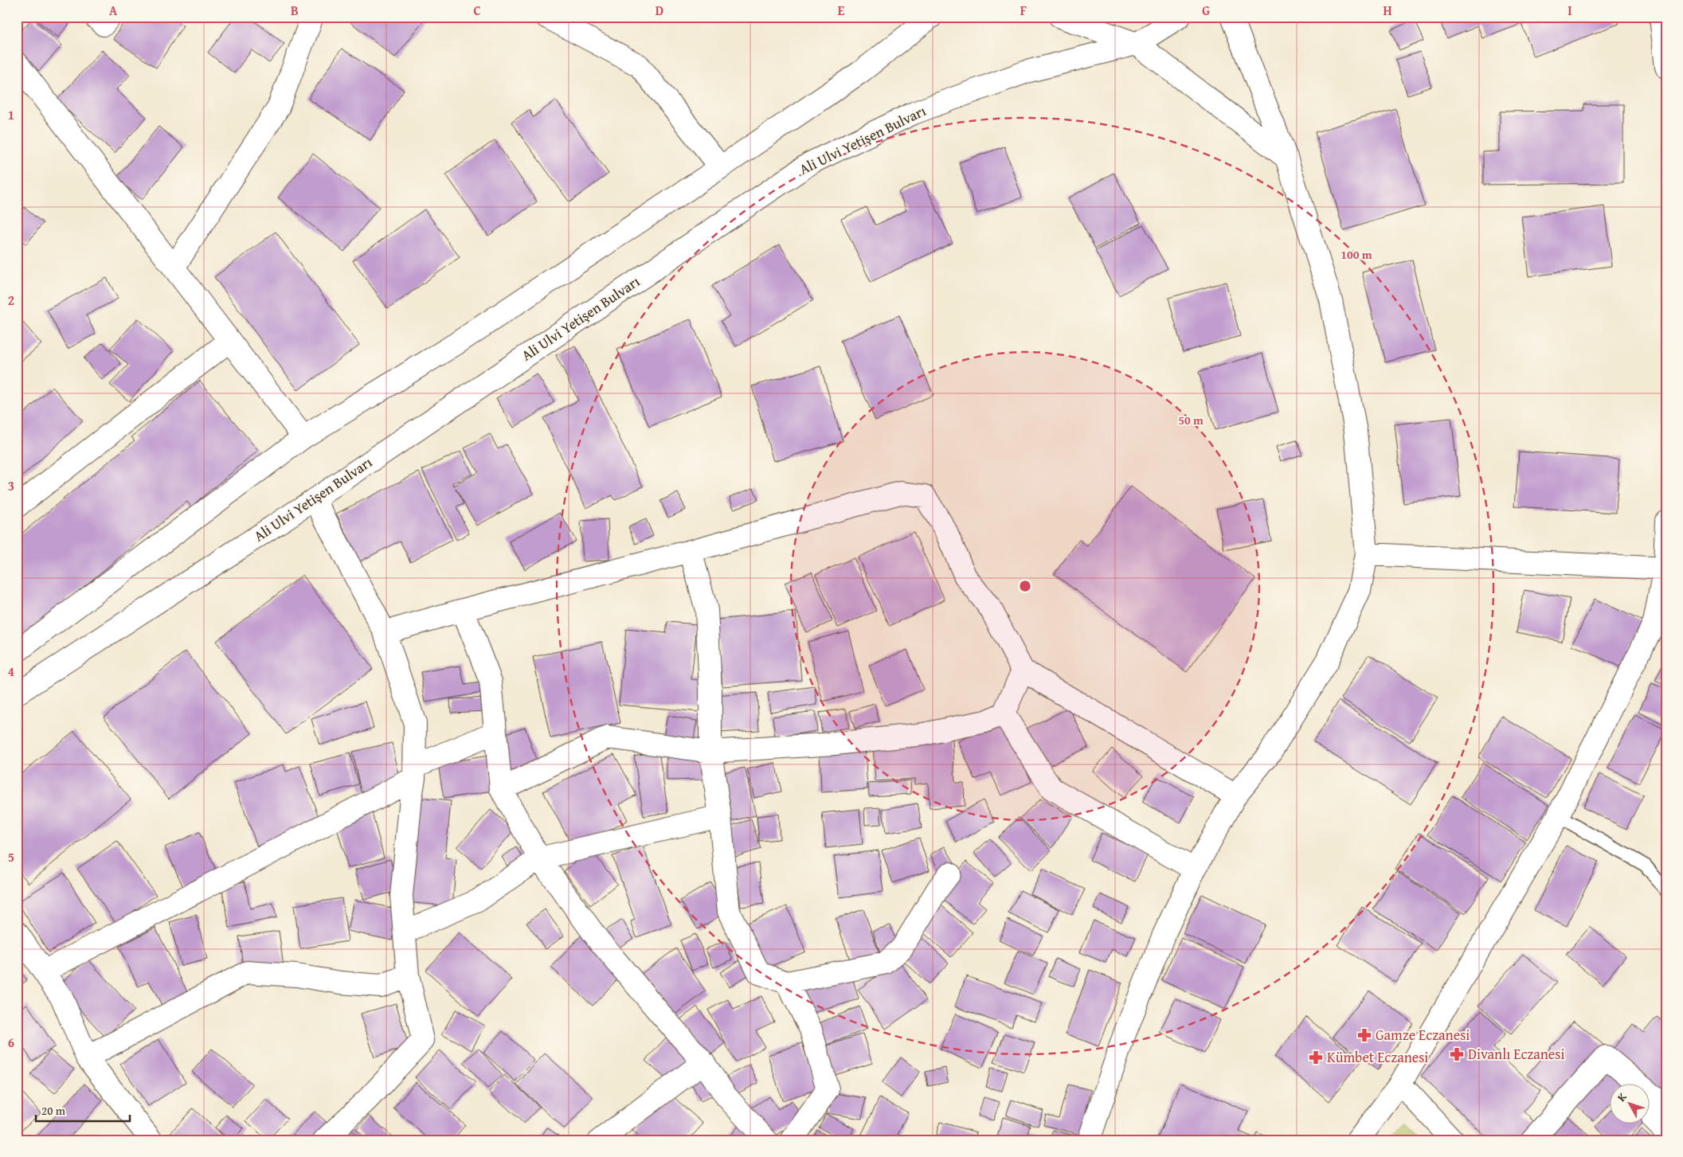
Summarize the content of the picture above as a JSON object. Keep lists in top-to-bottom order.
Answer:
{
  "streets": {
    "street": ["Ali Ulvi Yetişen Bulvarı"]
  },
  "places": {
    "pharmacy": ["Gamze Eczanesi", "Divanlı Eczanesi", "Kümbet Eczanesi"]
  },
  "scale_bar": "20 m",
  "north": "top left",
  "grid": {
    "columns": [
      "A",
      "B",
      "C",
      "D",
      "E",
      "F",
      "G",
      "H",
      "I"
    ],
    "rows": [
      "1",
      "2",
      "3",
      "4",
      "5",
      "6"
    ]
  },
  "rings": ["100 m", "50 m"]
}
